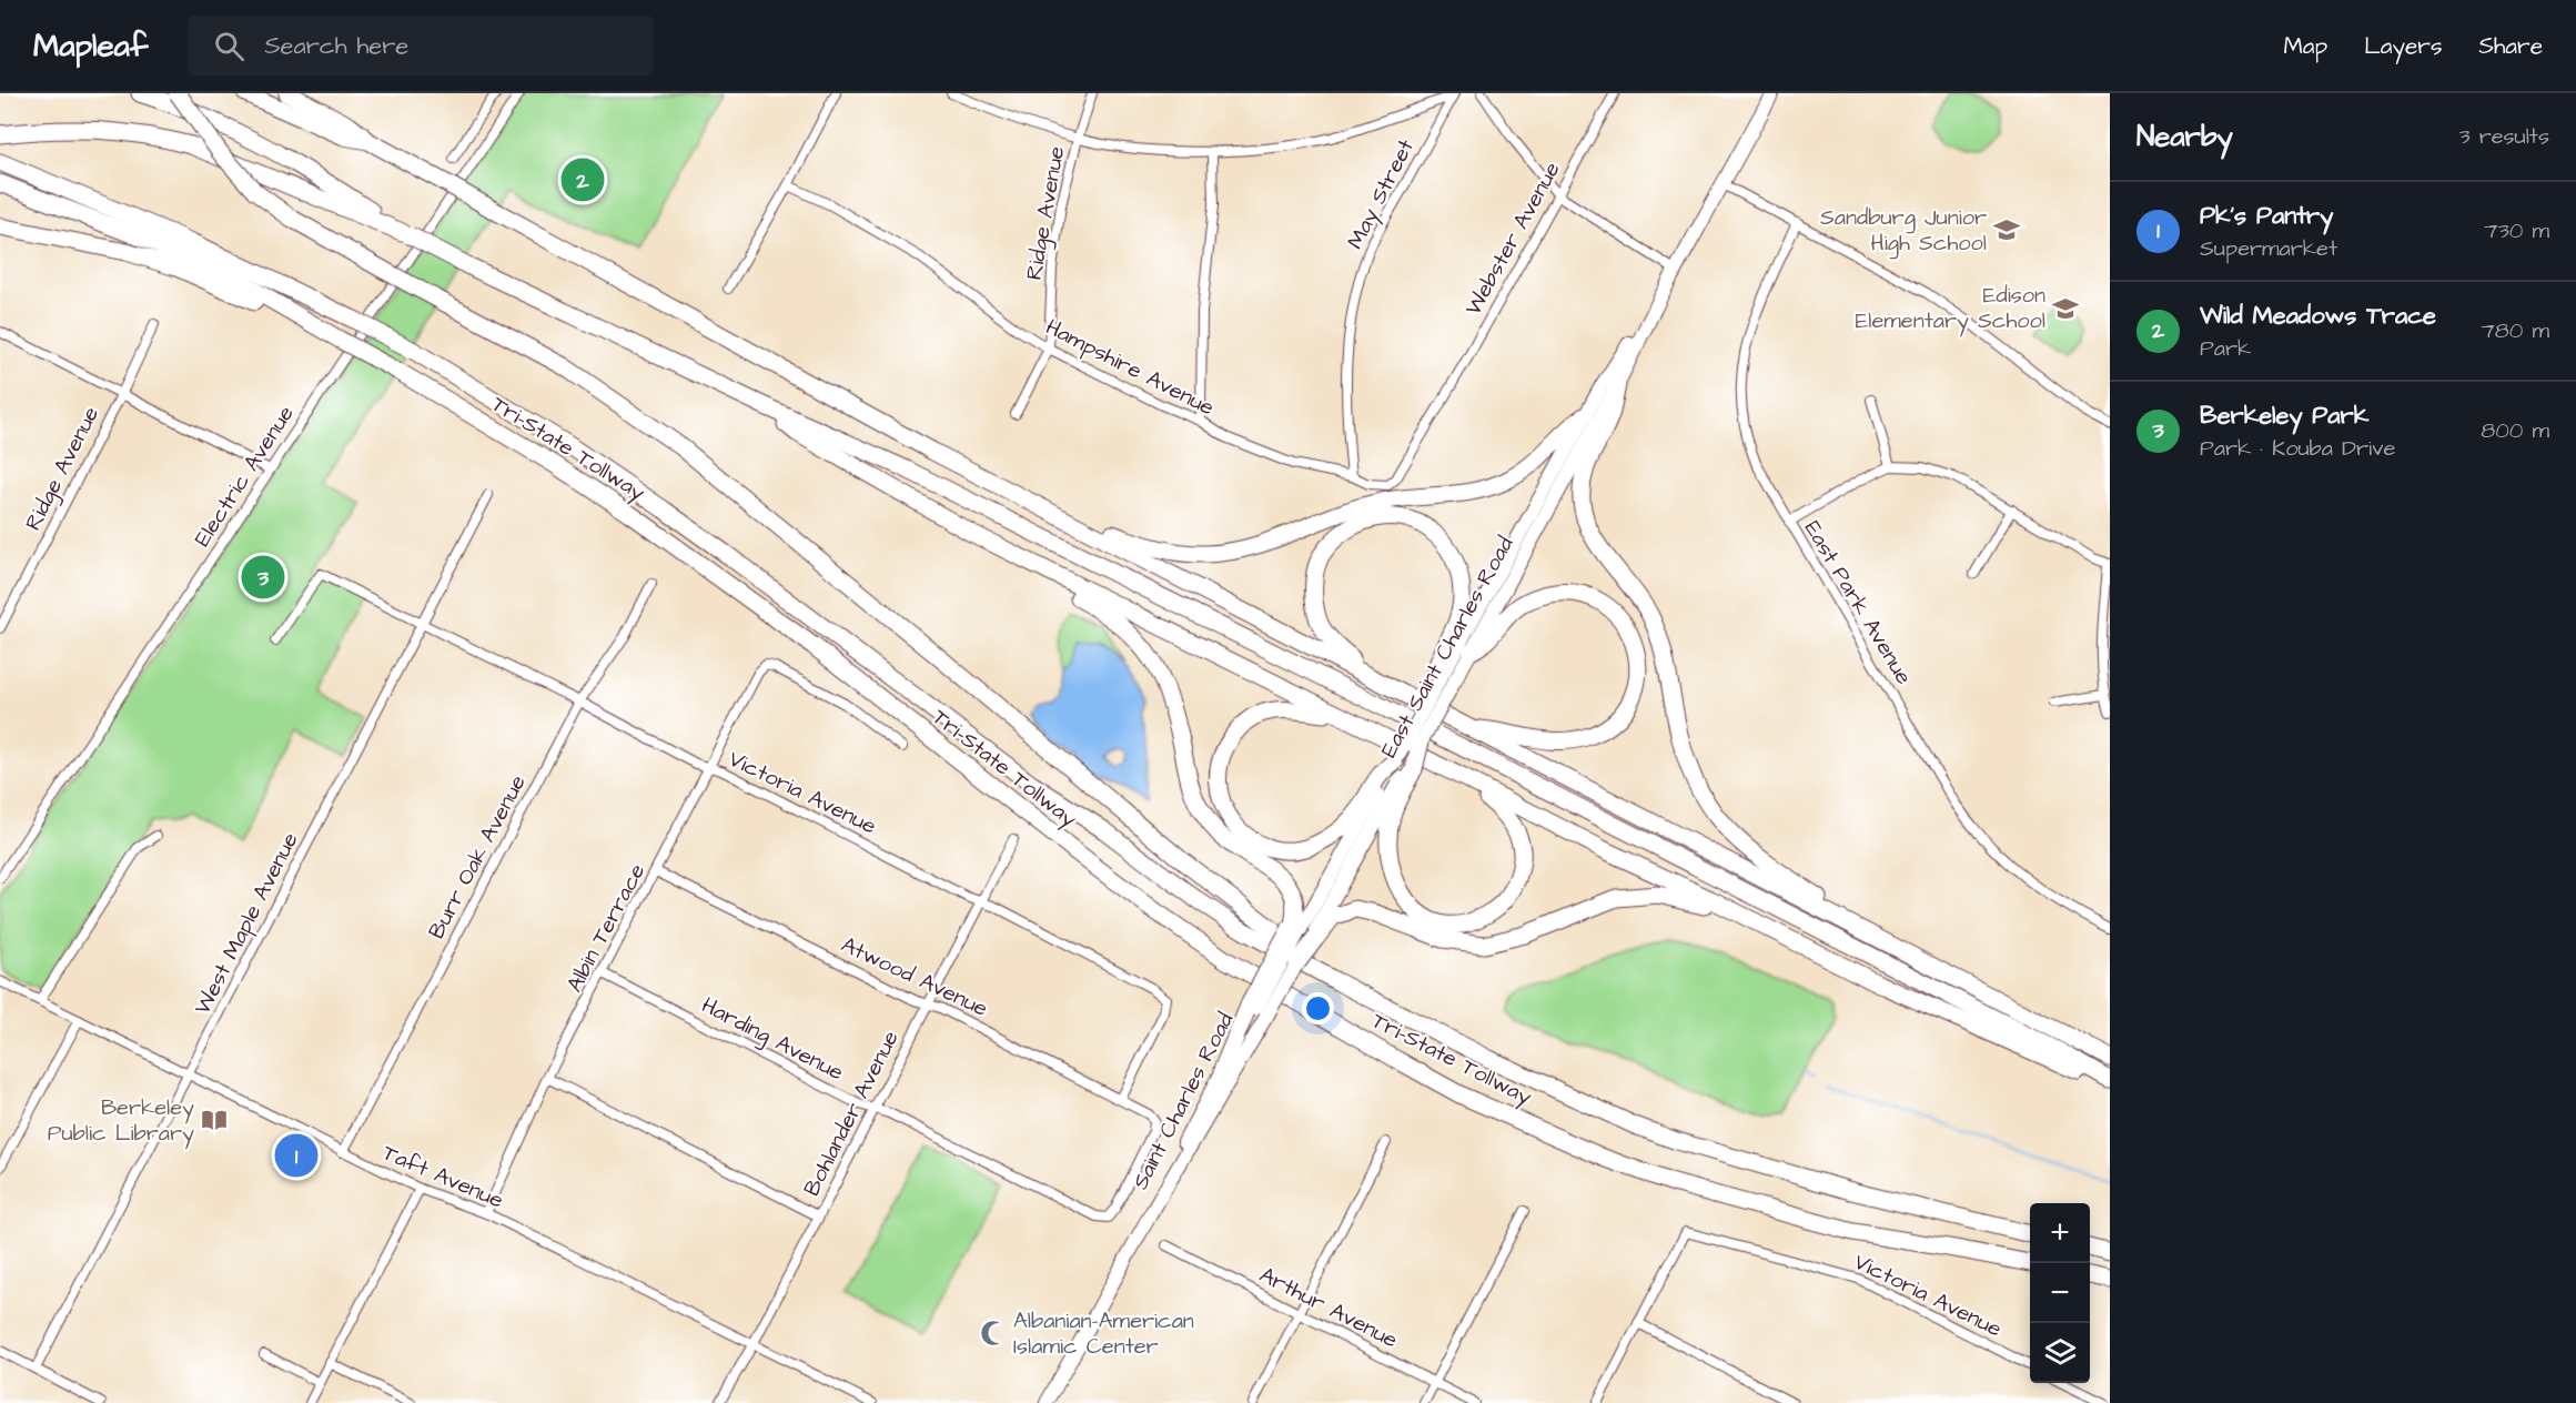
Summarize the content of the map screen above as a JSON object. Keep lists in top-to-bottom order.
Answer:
{
  "streets": {
    "highway": ["Tri-State Tollway"],
    "main road": ["East Saint Charles Road", "Saint Charles Road"],
    "street": [
      "May Street",
      "Ridge Avenue",
      "Webster Avenue",
      "Hampshire Avenue",
      "Electric Avenue",
      "East Park Avenue",
      "Victoria Avenue",
      "Burr Oak Avenue",
      "West Maple Avenue",
      "Albin Terrace",
      "Atwood Avenue",
      "Harding Avenue",
      "Bohlander Avenue",
      "Taft Avenue",
      "Arthur Avenue"
    ]
  },
  "crossings": [
    ["May Street", "Hampshire Avenue"],
    ["Ridge Avenue", "Hampshire Avenue"],
    ["Webster Avenue", "Hampshire Avenue"],
    ["Victoria Avenue", "Burr Oak Avenue"],
    ["Victoria Avenue", "West Maple Avenue"],
    ["Victoria Avenue", "Albin Terrace"],
    ["Victoria Avenue", "Atwood Avenue"],
    ["Victoria Avenue", "Bohlander Avenue"],
    ["Burr Oak Avenue", "Taft Avenue"],
    ["West Maple Avenue", "Taft Avenue"],
    ["Albin Terrace", "Atwood Avenue"],
    ["Albin Terrace", "Harding Avenue"],
    ["Albin Terrace", "Taft Avenue"],
    ["Atwood Avenue", "Harding Avenue"],
    ["Atwood Avenue", "Bohlander Avenue"],
    ["Harding Avenue", "Bohlander Avenue"],
    ["Bohlander Avenue", "Taft Avenue"]
  ],
  "places": {
    "school or university": ["Sandburg Junior High School", "Edison Elementary School"],
    "library": ["Berkeley Public Library"],
    "mosque": ["Albanian-American Islamic Center"]
  },
  "page": {
    "header": "Mapleaf",
    "search": "Search here",
    "nav": ["Map", "Layers", "Share"],
    "heading": ["Nearby", "3 results"],
    "pins": ["2", "3", "1"],
    "list": [
      {
        "mark": "1",
        "name": "Pk's Pantry",
        "note": "Supermarket",
        "value": "730 m"
      },
      {
        "mark": "2",
        "name": "Wild Meadows Trace",
        "note": "Park",
        "value": "780 m"
      },
      {
        "mark": "3",
        "name": "Berkeley Park",
        "note": "Park · Kouba Drive",
        "value": "800 m"
      }
    ],
    "map_buttons": ["+", "−"]
  }
}
